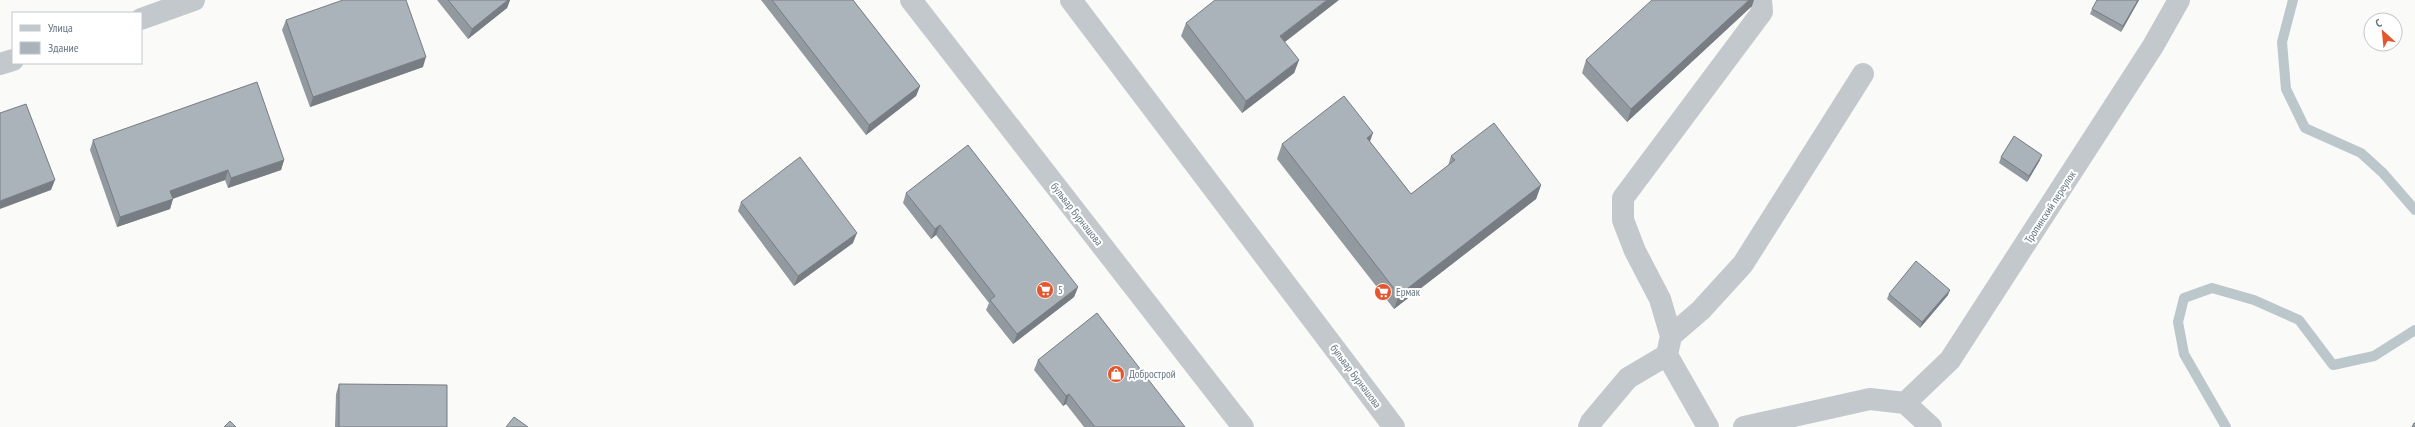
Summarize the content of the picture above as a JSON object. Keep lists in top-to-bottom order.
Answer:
{
  "streets": {
    "street": ["Тропинский переулок", "бульвар Бурнашова"]
  },
  "places": {
    "supermarket": ["5", "Ермак"],
    "shop": ["Добрострой"]
  },
  "legend": ["Улица", "Здание"],
  "north": "top left"
}
